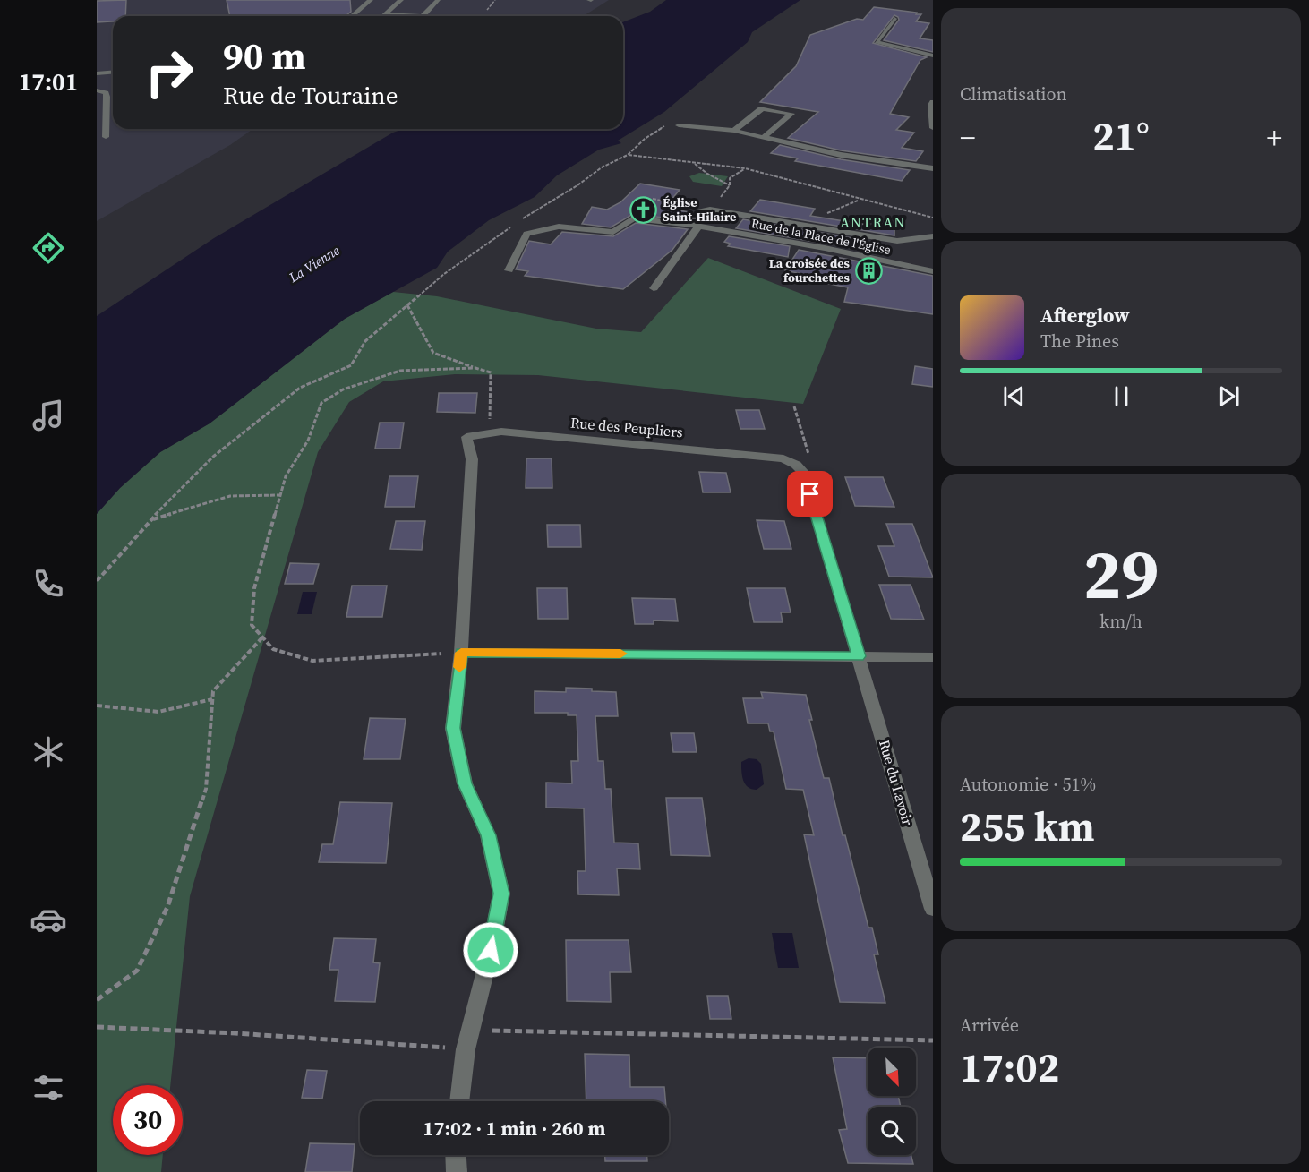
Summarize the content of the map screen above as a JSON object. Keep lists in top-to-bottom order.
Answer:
{
  "streets": {
    "street": ["Rue de la Place de l'Église", "Rue des Peupliers", "Rue du Lavoir"]
  },
  "districts": ["ANTRAN"],
  "water": ["La Vienne"],
  "places": {
    "church": ["Église Saint-Hilaire"],
    "building": ["La croisée des fourchettes"]
  },
  "north": "bottom right",
  "page": {
    "tabs": "17:01",
    "tile": [
      "Climatisation",
      ["29", "km/h"],
      ["Autonomie · 51%", "255 km"],
      ["Arrivée", "17:02"]
    ],
    "turn": ["90 m", "Rue de Touraine"],
    "heat": ["−", "21°", "+"],
    "song": ["Afterglow", "The Pines"],
    "limit": "30",
    "trip": "17:02 · 1 min · 260 m"
  }
}
